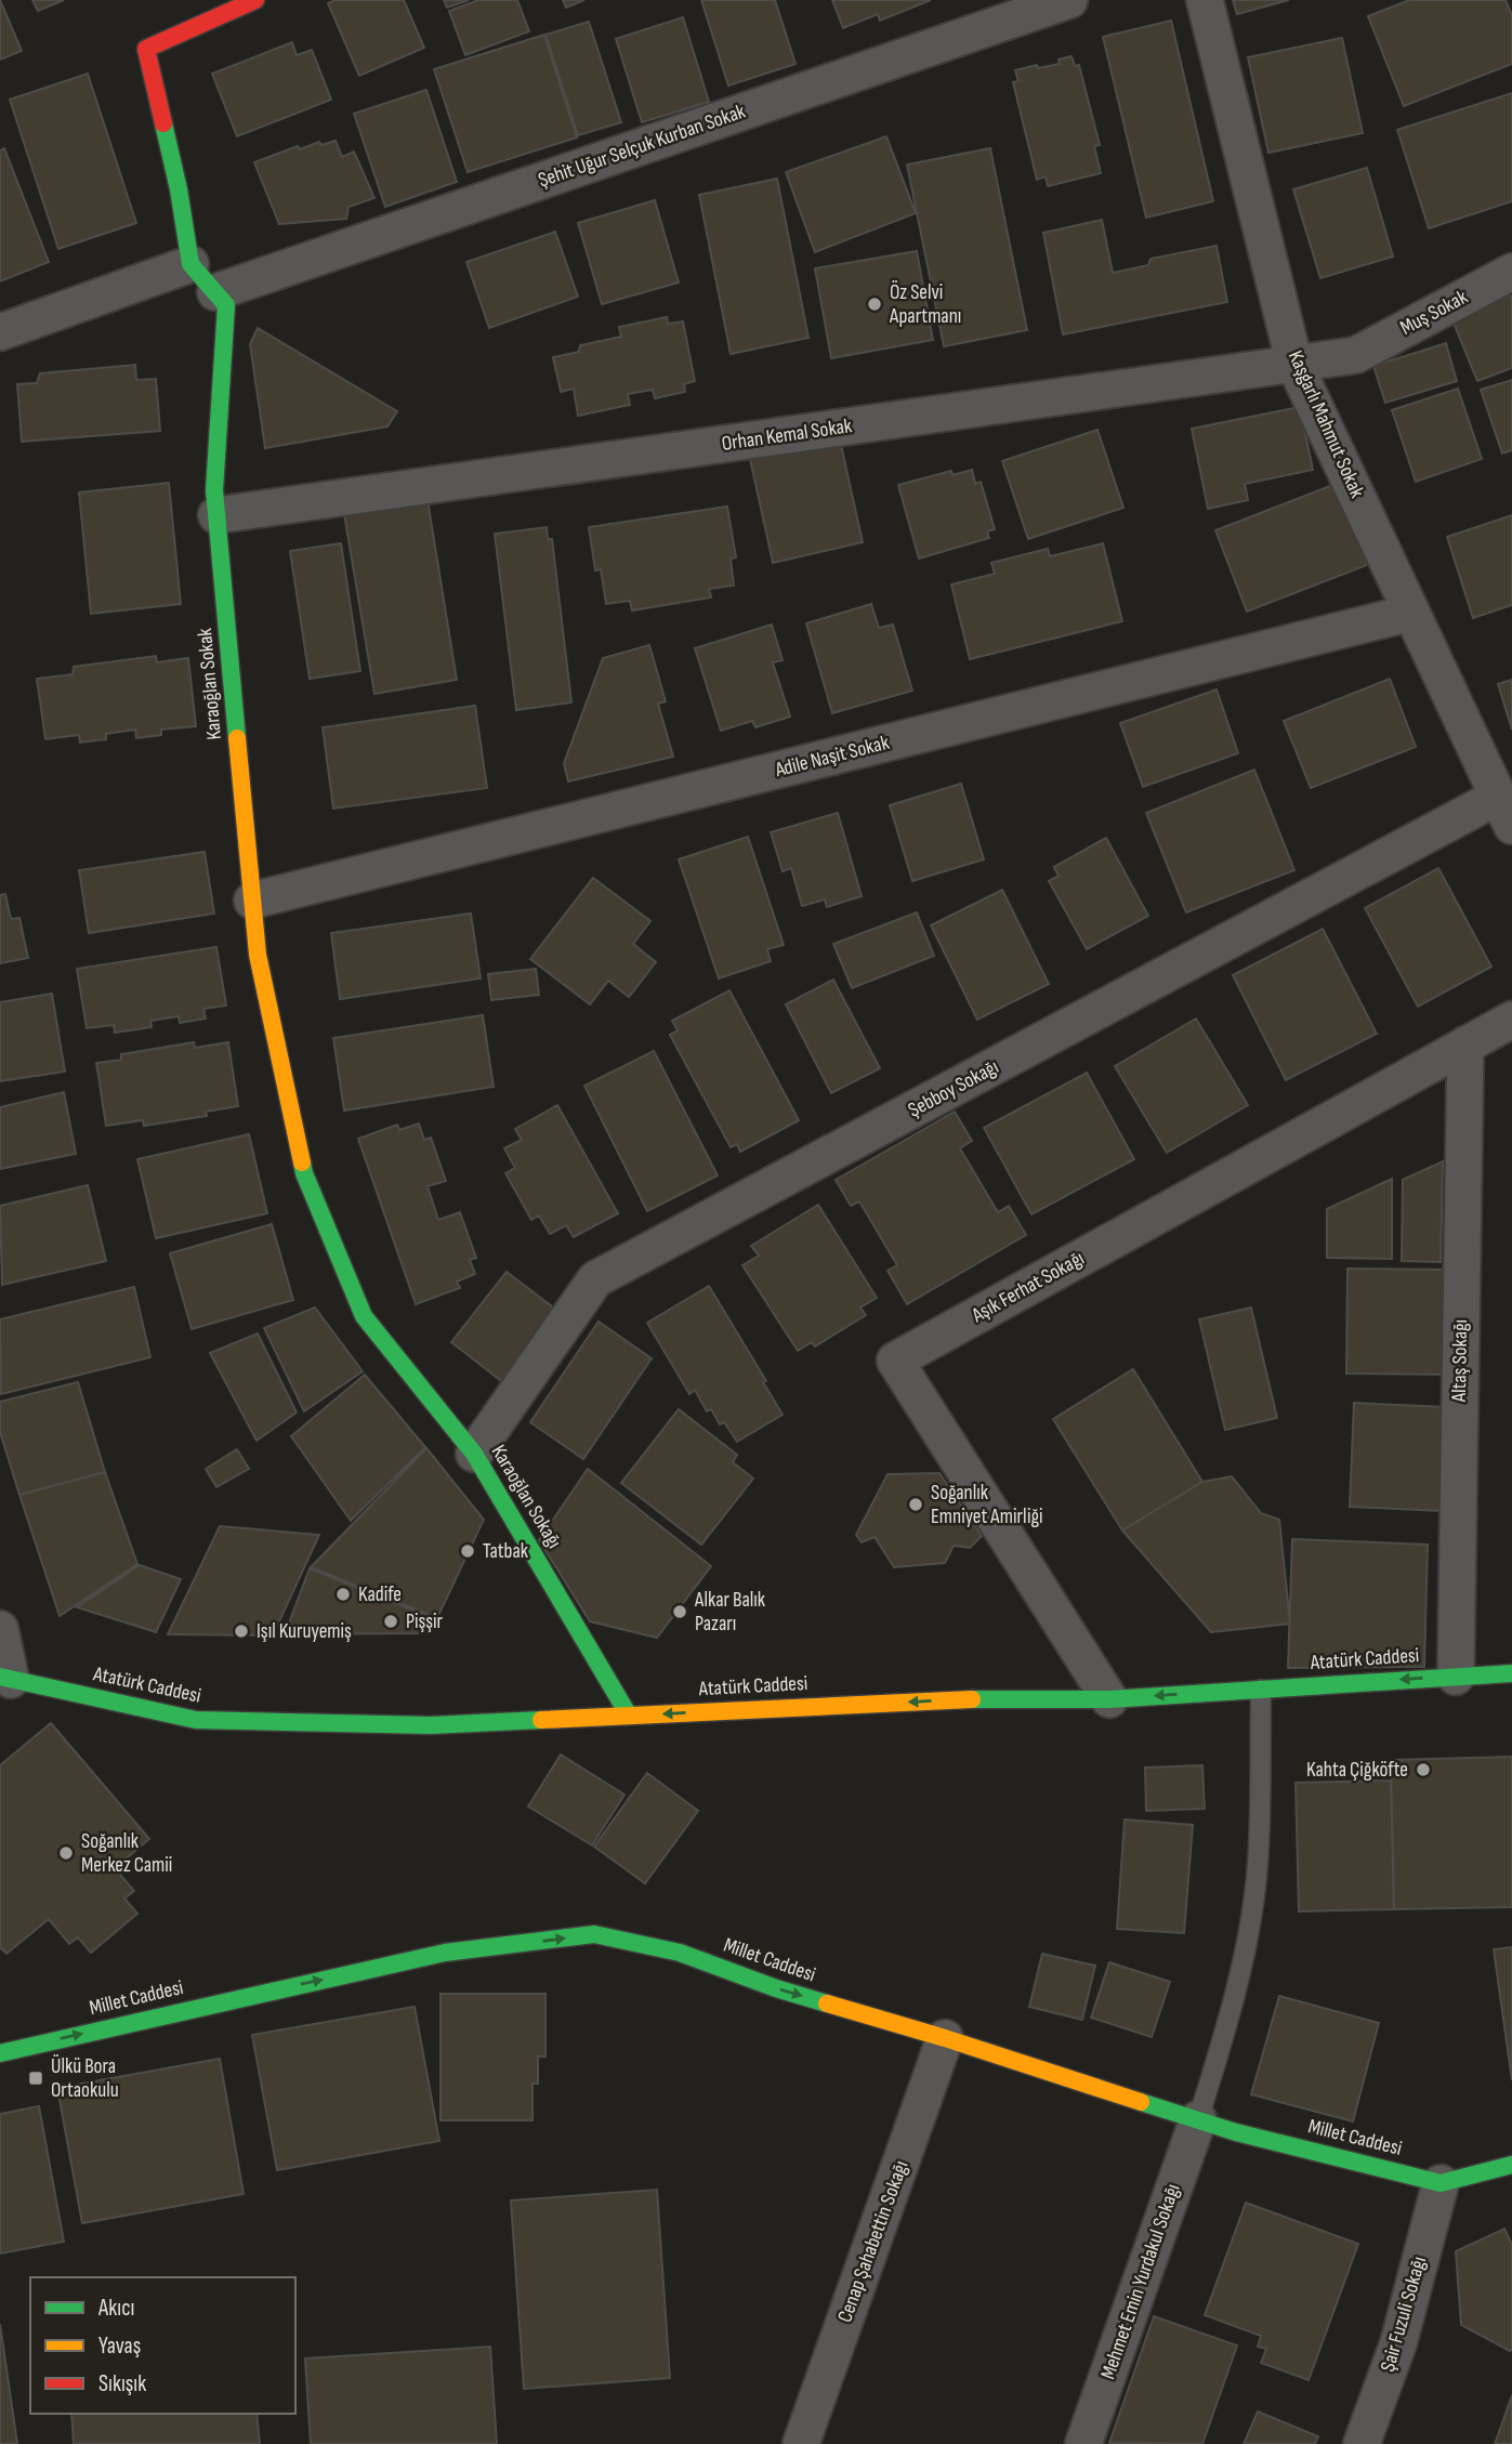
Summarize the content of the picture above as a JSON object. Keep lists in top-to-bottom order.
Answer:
{
  "streets": {
    "street": [
      "Şehit Uğur Selçuk Kurban Sokak",
      "Muş Sokak",
      "Kaşgarlı Mahmut Sokak",
      "Orhan Kemal Sokak",
      "Karaoğlan Sokak",
      "Adile Naşit Sokak",
      "Şebboy Sokağı",
      "Aşık Ferhat Sokağı",
      "Altaş Sokağı",
      "Karaoğlan Sokağı",
      "Atatürk Caddesi",
      "Millet Caddesi",
      "Cenap Şahabettin Sokağı",
      "Mehmet Emin Yurdakul Sokağı",
      "Şair Fuzuli Sokağı"
    ]
  },
  "crossings": [
    ["Şehit Uğur Selçuk Kurban Sokak", "Karaoğlan Sokak"],
    ["Muş Sokak", "Orhan Kemal Sokak"],
    ["Kaşgarlı Mahmut Sokak", "Orhan Kemal Sokak"],
    ["Kaşgarlı Mahmut Sokak", "Adile Naşit Sokak"],
    ["Kaşgarlı Mahmut Sokak", "Şebboy Sokağı"],
    ["Orhan Kemal Sokak", "Karaoğlan Sokak"],
    ["Karaoğlan Sokak", "Adile Naşit Sokak"],
    ["Karaoğlan Sokak", "Karaoğlan Sokağı"],
    ["Şebboy Sokağı", "Karaoğlan Sokağı"],
    ["Aşık Ferhat Sokağı", "Altaş Sokağı"],
    ["Aşık Ferhat Sokağı", "Atatürk Caddesi"],
    ["Altaş Sokağı", "Atatürk Caddesi"],
    ["Karaoğlan Sokağı", "Atatürk Caddesi"],
    ["Millet Caddesi", "Cenap Şahabettin Sokağı"],
    ["Millet Caddesi", "Mehmet Emin Yurdakul Sokağı"],
    ["Millet Caddesi", "Şair Fuzuli Sokağı"]
  ],
  "one_way": ["Atatürk Caddesi", "Millet Caddesi"],
  "places": {
    "other": [
      "Öz Selvi Apartmanı",
      "Soğanlık Emniyet Amirliği",
      "Tatbak",
      "Kadife",
      "Alkar Balık Pazarı",
      "Pişşir",
      "Işıl Kuruyemiş",
      "Kahta Çiğköfte",
      "Soğanlık Merkez Camii"
    ],
    "transit": ["Ülkü Bora Ortaokulu"]
  },
  "legend": ["Akıcı", "Yavaş", "Sıkışık"]
}
